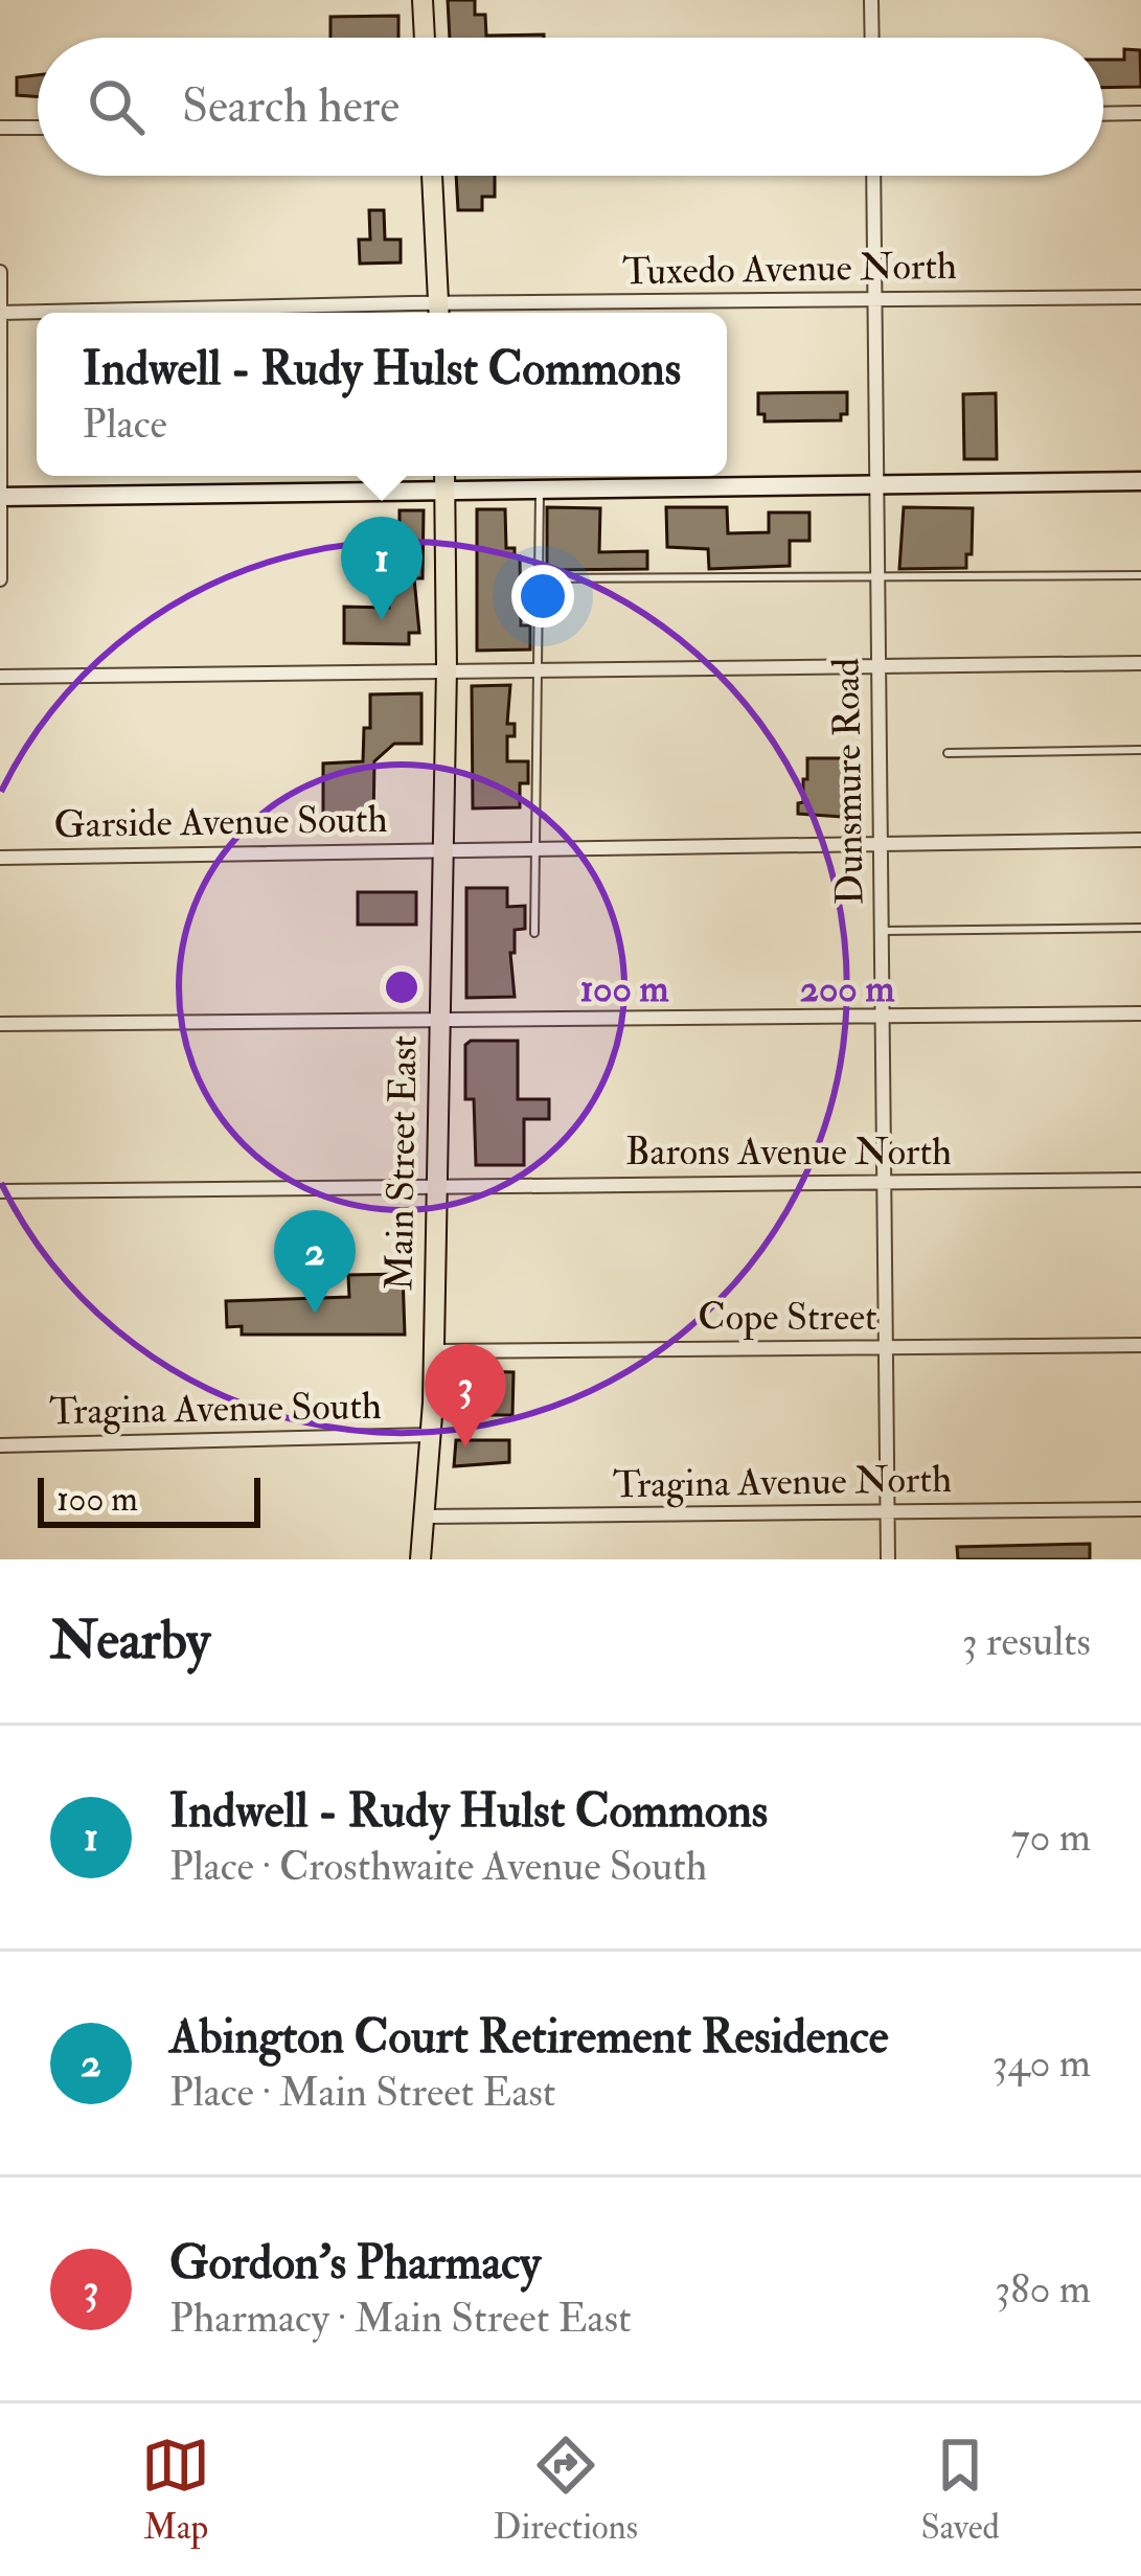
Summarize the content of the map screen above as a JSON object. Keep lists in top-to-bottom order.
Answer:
{
  "streets": {
    "main road": ["Main Street East"],
    "street": [
      "Tuxedo Avenue North",
      "Dunsmure Road",
      "Garside Avenue South",
      "Barons Avenue North",
      "Cope Street",
      "Tragina Avenue South",
      "Tragina Avenue North"
    ]
  },
  "crossings": [
    ["Tuxedo Avenue North", "Dunsmure Road"],
    ["Dunsmure Road", "Garside Avenue South"],
    ["Dunsmure Road", "Barons Avenue North"],
    ["Dunsmure Road", "Cope Street"],
    ["Dunsmure Road", "Tragina Avenue North"],
    ["Garside Avenue South", "Main Street East"],
    ["Barons Avenue North", "Main Street East"],
    ["Main Street East", "Cope Street"],
    ["Main Street East", "Tragina Avenue South"],
    ["Main Street East", "Tragina Avenue North"]
  ],
  "scale_bar": "100 m",
  "page": {
    "search": "Search here",
    "popup": ["Indwell - Rudy Hulst Commons", "Place"],
    "pins": ["1", "2", "3"],
    "scale": "100 m",
    "heading": ["Nearby", "3 results"],
    "list": [
      {
        "mark": "1",
        "name": "Indwell - Rudy Hulst Commons",
        "note": "Place · Crosthwaite Avenue South",
        "value": "70 m"
      },
      {
        "mark": "2",
        "name": "Abington Court Retirement Residence",
        "note": "Place · Main Street East",
        "value": "340 m"
      },
      {
        "mark": "3",
        "name": "Gordon’s Pharmacy",
        "note": "Pharmacy · Main Street East",
        "value": "380 m"
      }
    ],
    "nav": ["Map", "Directions", "Saved"]
  },
  "rings": ["100 m", "200 m"]
}
